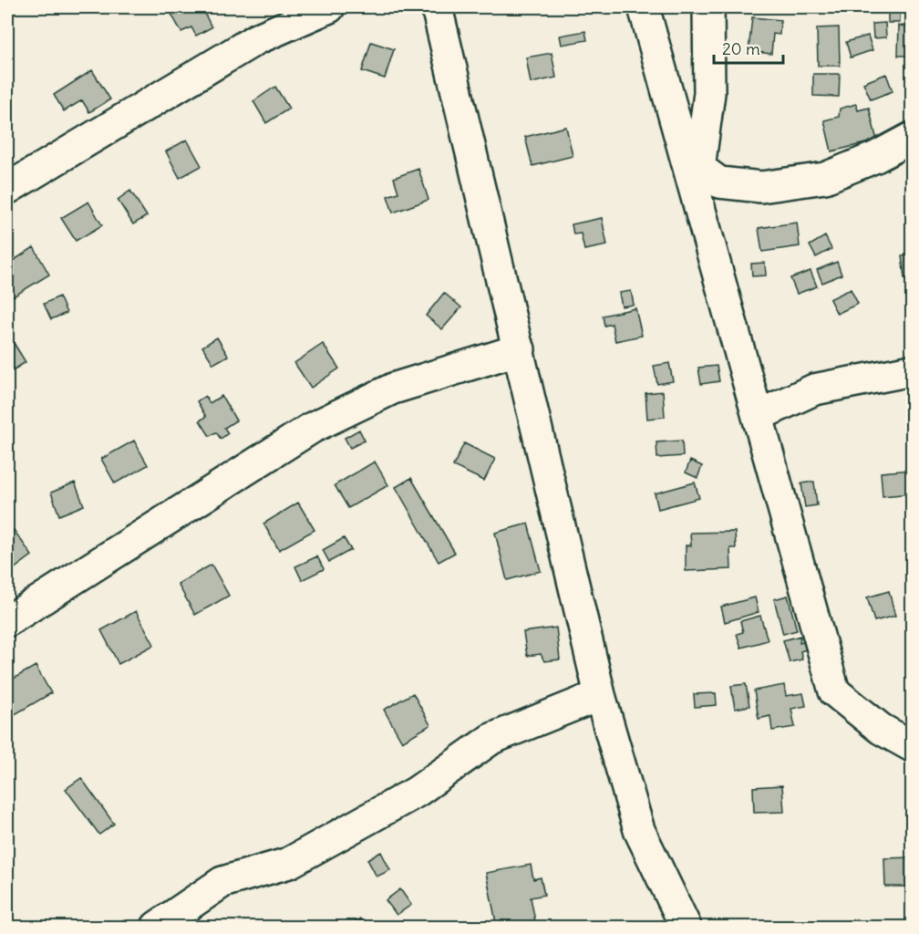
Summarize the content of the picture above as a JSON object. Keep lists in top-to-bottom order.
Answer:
{
  "scale_bar": "20 m"
}
